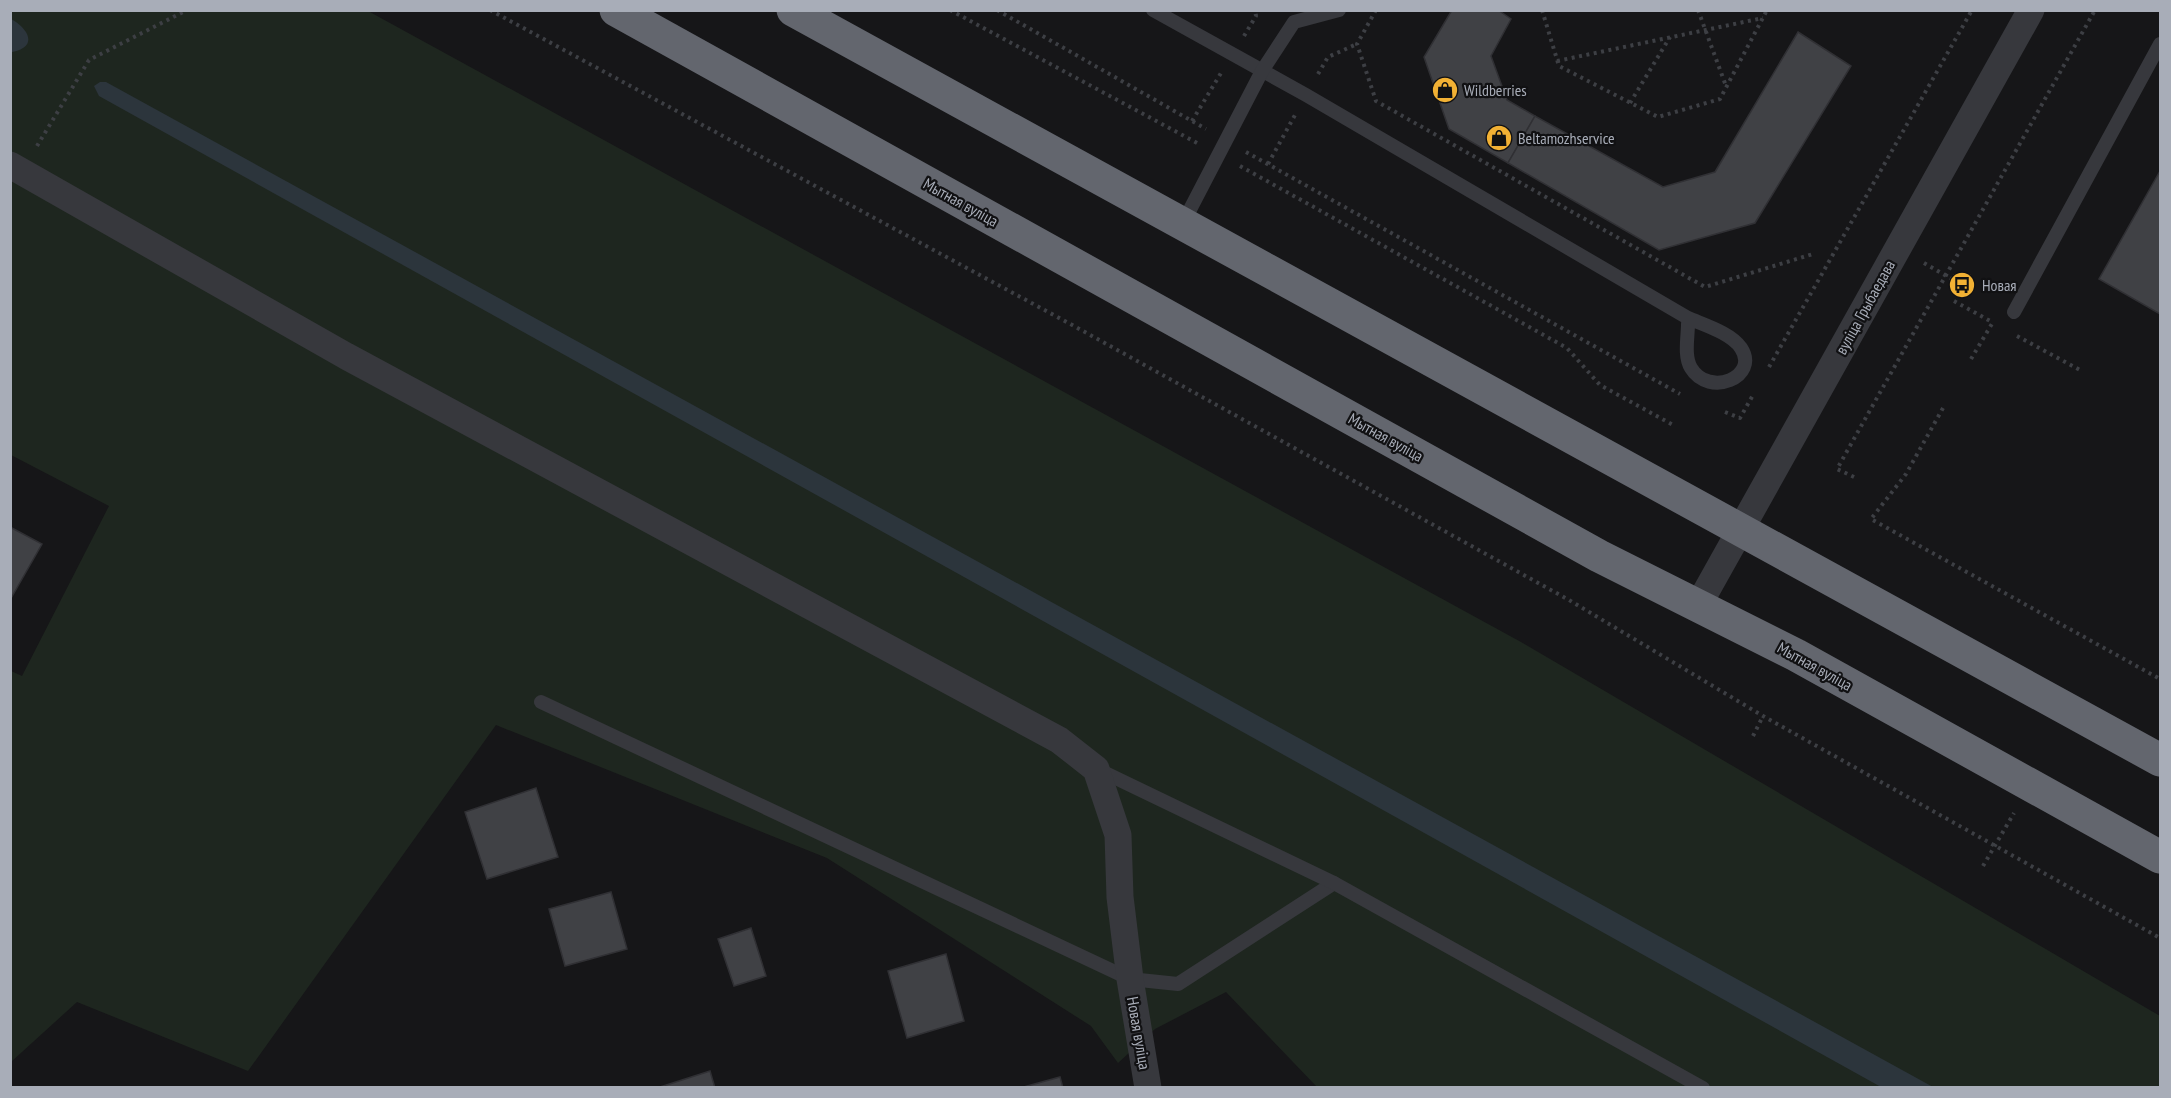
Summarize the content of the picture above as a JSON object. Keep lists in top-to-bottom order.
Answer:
{
  "streets": {
    "highway": ["Мытная вуліца"],
    "street": ["вуліца Грыбаедава", "Новая вуліца"]
  },
  "crossings": [
    ["Мытная вуліца", "вуліца Грыбаедава"]
  ],
  "places": {
    "shop": ["Wildberries", "Beltamozhservice"],
    "bus stop": ["Новая"]
  }
}
